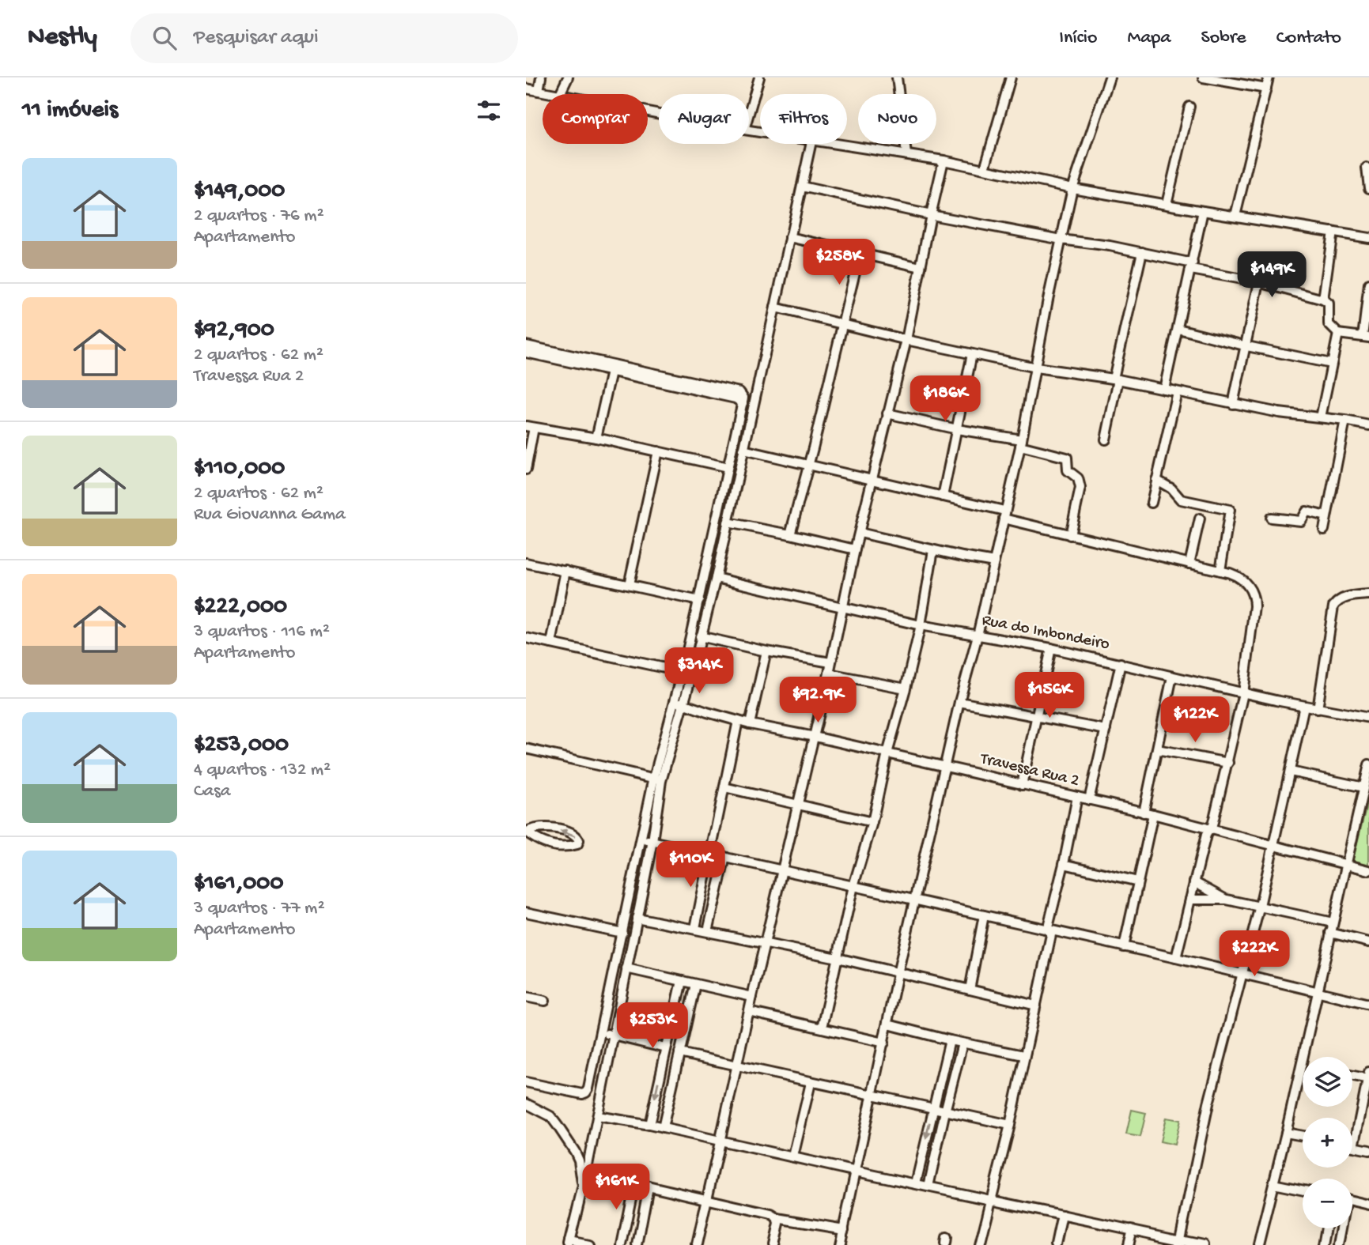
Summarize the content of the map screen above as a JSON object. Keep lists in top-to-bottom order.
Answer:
{
  "streets": {
    "street": ["Rua do Imbondeiro", "Travessa Rua 2"]
  },
  "page": {
    "header": "Nestly",
    "search": "Pesquisar aqui",
    "nav": [
      "Início",
      "Mapa",
      "Sobre",
      "Contato"
    ],
    "heading": "11 imóveis",
    "chip": [
      "Comprar",
      "Alugar",
      "Filtros",
      "Novo"
    ],
    "list": [
      {
        "name": "$149,000",
        "note": "2 quartos · 76 m² · Apartamento"
      },
      {
        "name": "$92,900",
        "note": "2 quartos · 62 m² · Travessa Rua 2"
      },
      {
        "name": "$110,000",
        "note": "2 quartos · 62 m² · Rua Giovanna Gama"
      },
      {
        "name": "$222,000",
        "note": "3 quartos · 116 m² · Apartamento"
      },
      {
        "name": "$253,000",
        "note": "4 quartos · 132 m² · Casa"
      },
      {
        "name": "$161,000",
        "note": "3 quartos · 77 m² · Apartamento"
      }
    ],
    "price": [
      "$258K",
      "$149K",
      "$186K",
      "$314K",
      "$156K",
      "$92.9K",
      "$122K",
      "$110K",
      "$222K",
      "$253K",
      "$161K"
    ],
    "map_buttons": ["+", "−"]
  }
}
